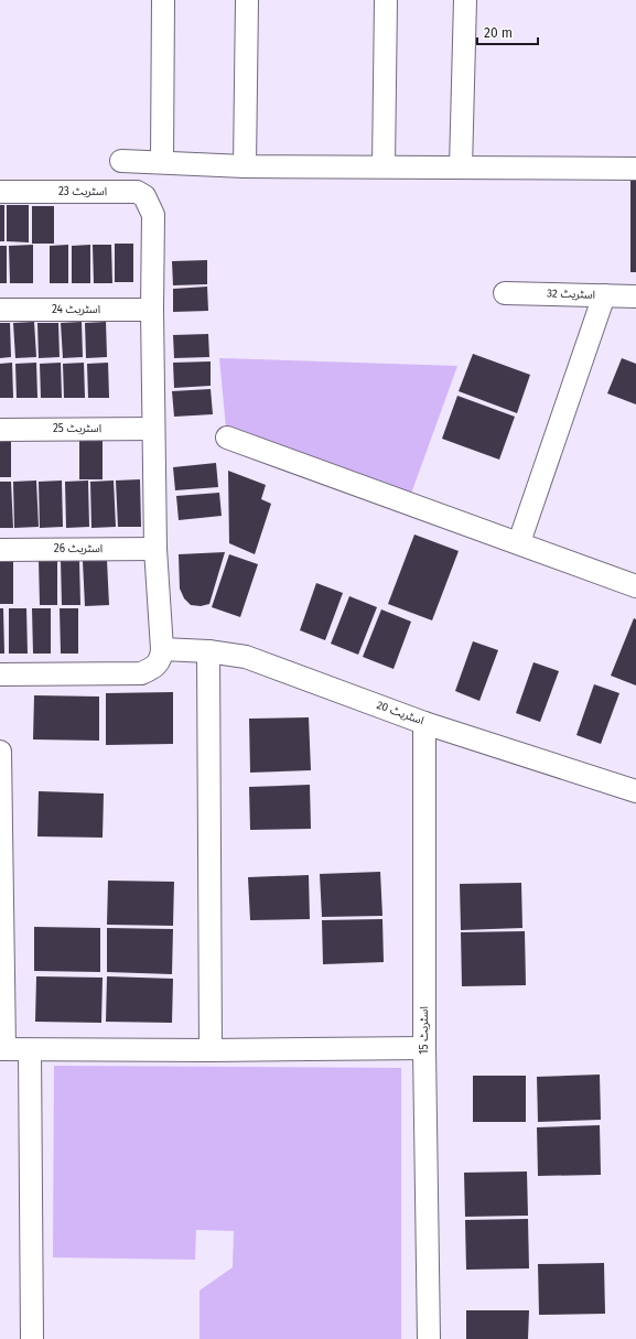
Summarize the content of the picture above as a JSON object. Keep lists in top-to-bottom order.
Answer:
{
  "streets": {
    "street": [
      "اسٹریٹ 23",
      "اسٹریٹ 32",
      "اسٹریٹ 24",
      "اسٹریٹ 25",
      "اسٹریٹ 26",
      "اسٹریٹ 20",
      "اسٹریٹ 15"
    ]
  },
  "crossings": [
    ["اسٹریٹ 23", "اسٹریٹ 24"],
    ["اسٹریٹ 20", "اسٹریٹ 15"]
  ],
  "scale_bar": "20 m"
}
